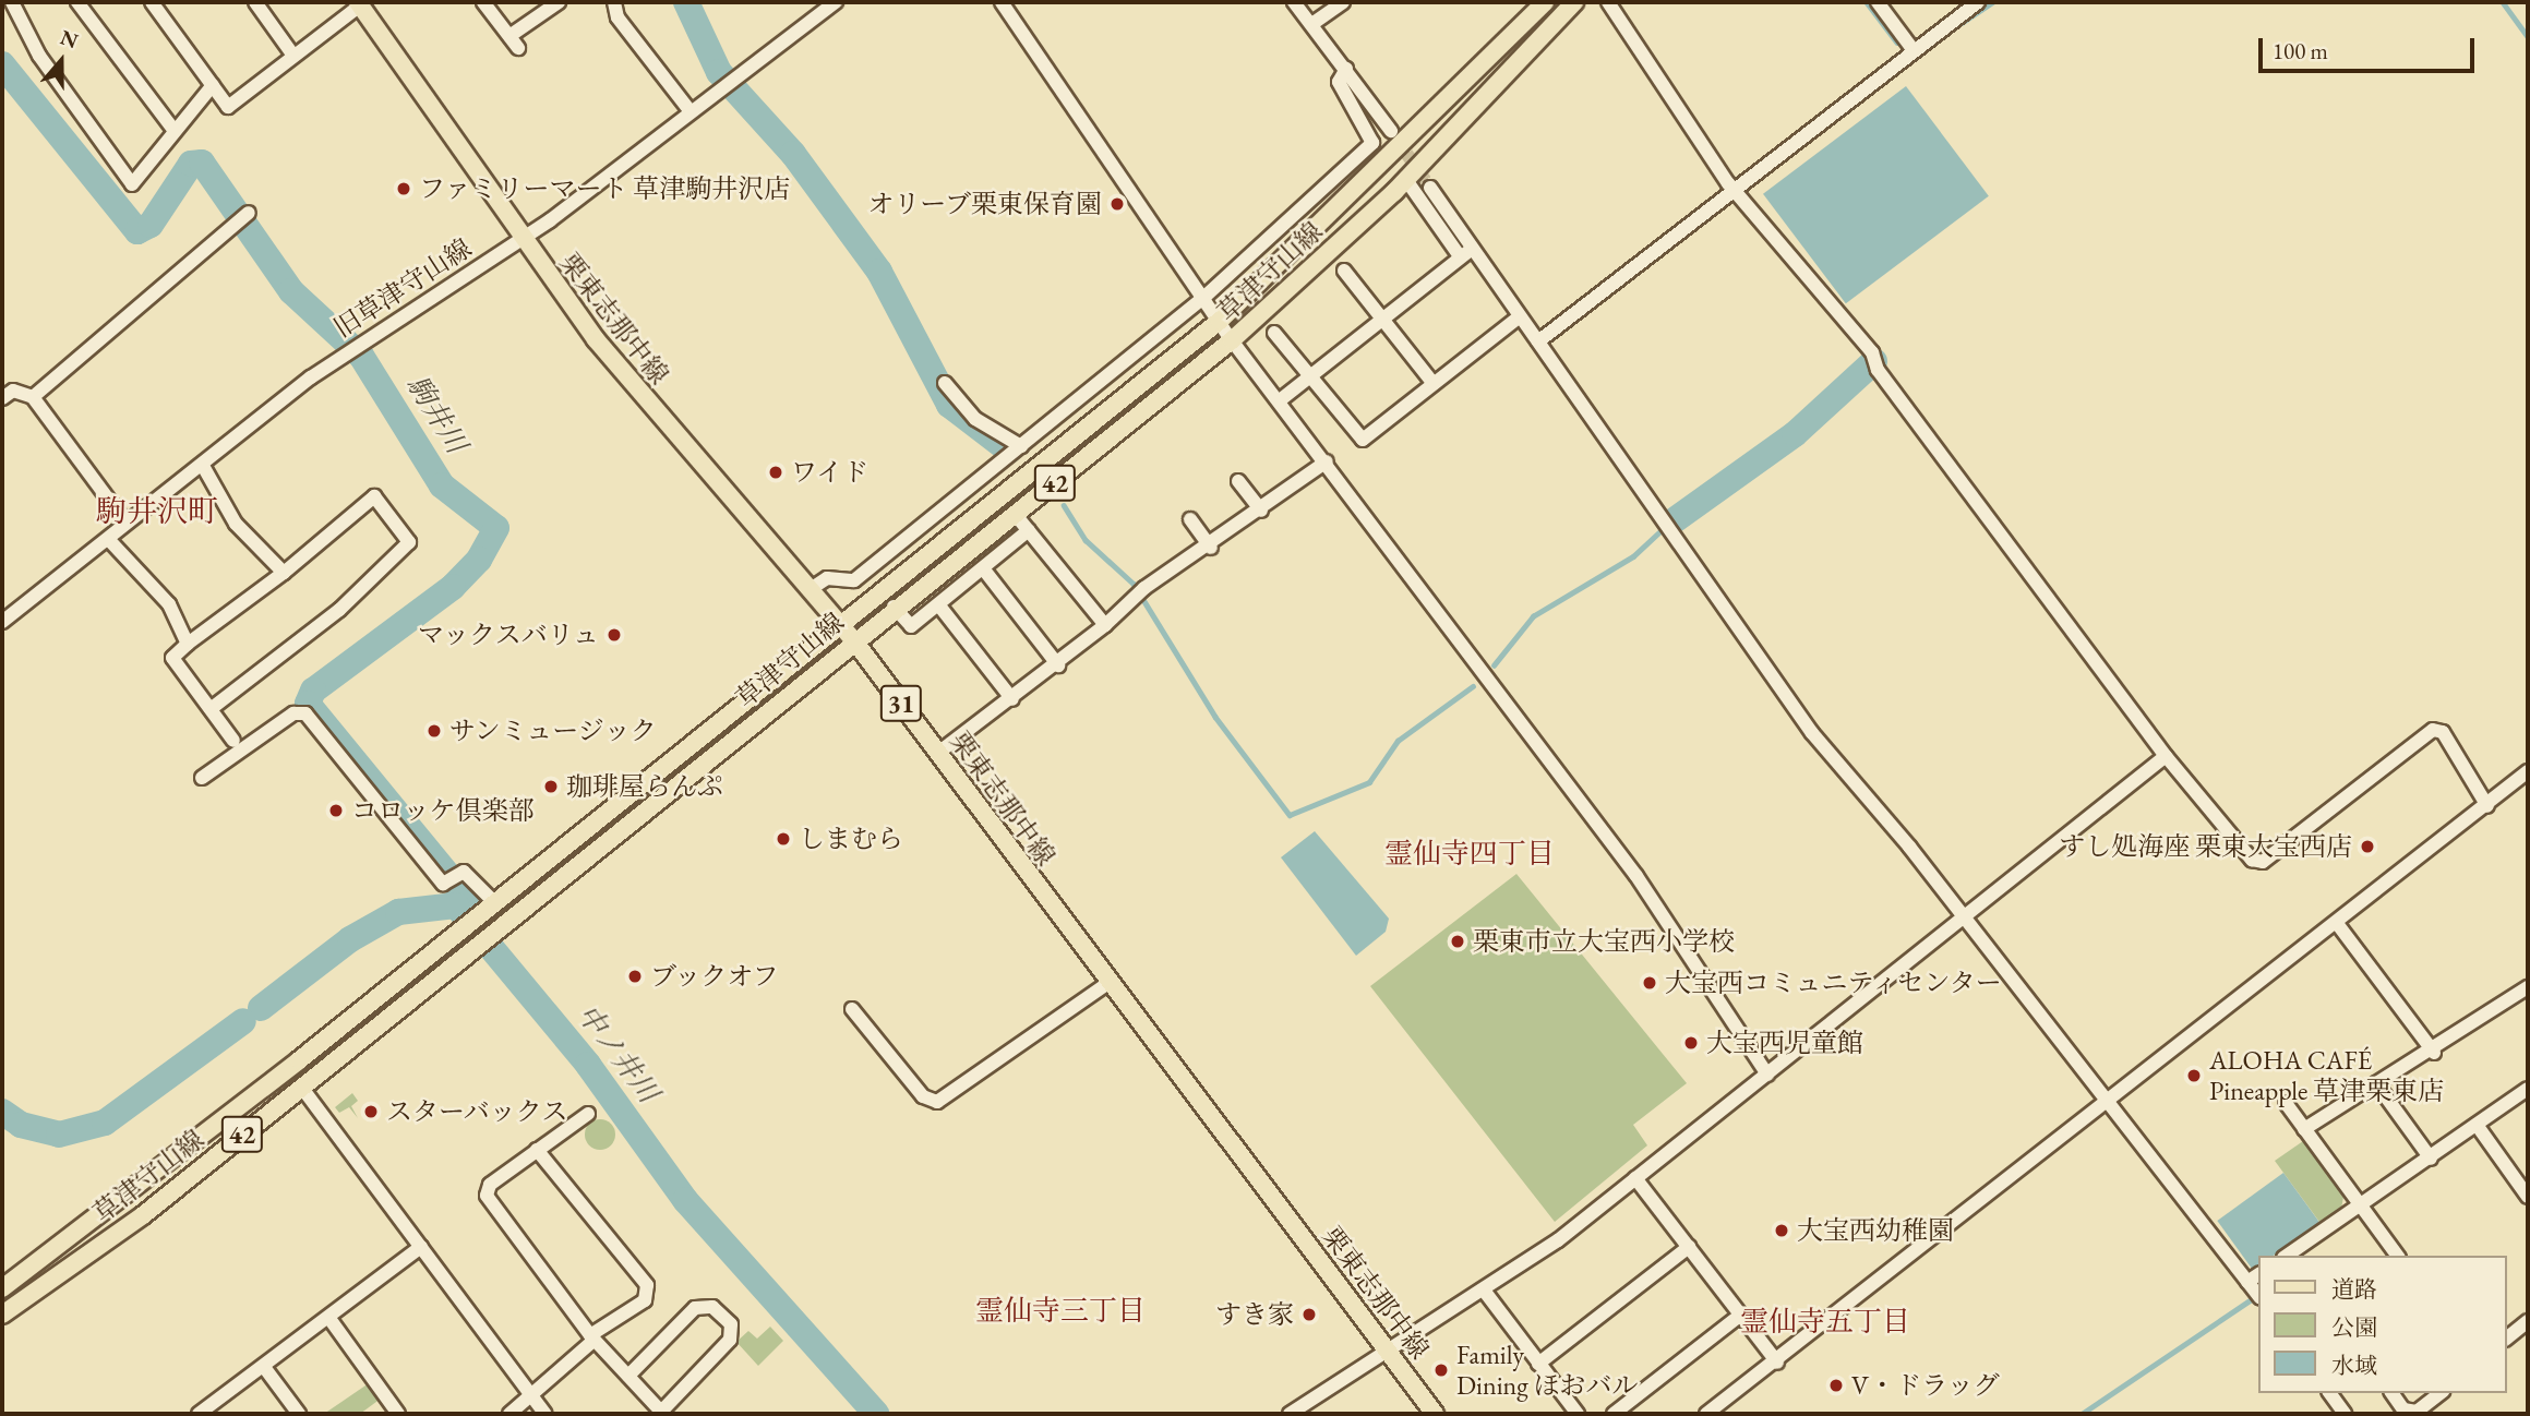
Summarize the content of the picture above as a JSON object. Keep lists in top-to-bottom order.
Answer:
{
  "streets": {
    "main road": [
      "草津守山線",
      "栗東志那中線",
      "42",
      "31"
    ],
    "street": ["旧草津守山線"]
  },
  "crossings": [
    ["草津守山線", "栗東志那中線"],
    ["旧草津守山線", "栗東志那中線"]
  ],
  "districts": [
    "駒井沢町",
    "霊仙寺四丁目",
    "霊仙寺三丁目",
    "霊仙寺五丁目"
  ],
  "water": ["駒井川", "中ノ井川"],
  "places": [
    "ファミリーマート 草津駒井沢店",
    "オリーブ栗東保育園",
    "ワイド",
    "マックスバリュ",
    "サンミュージック",
    "珈琲屋らんぷ",
    "コロッケ倶楽部",
    "しまむら",
    "すし処海座 栗東大宝西店",
    "栗東市立大宝西小学校",
    "ブックオフ",
    "大宝西コミュニティセンター",
    "大宝西児童館",
    "ALOHA CAFÉ Pineapple 草津栗東店",
    "スターバックス",
    "大宝西幼稚園",
    "すき家",
    "Family Dining ほおバル",
    "V・ドラッグ"
  ],
  "legend": ["道路", "公園", "水域"],
  "scale_bar": "100 m",
  "north": "top"
}
